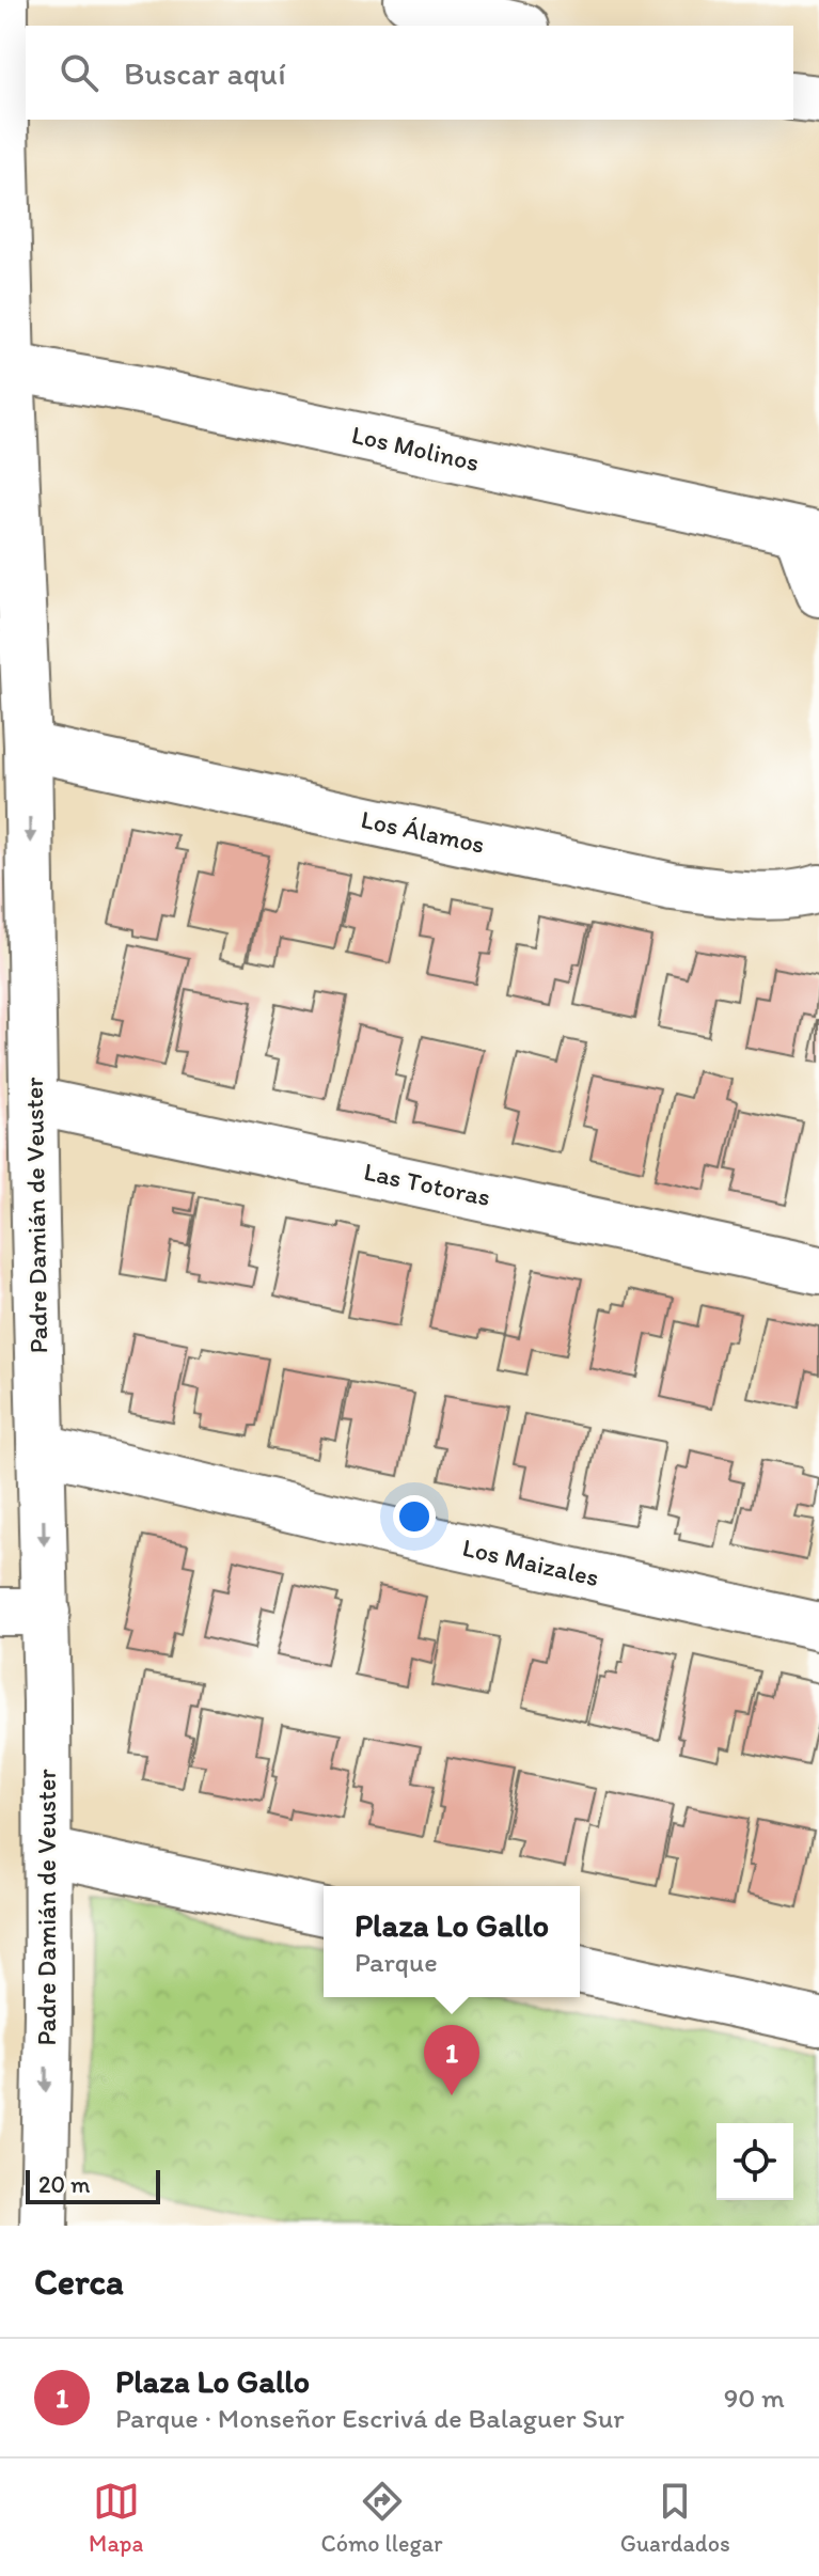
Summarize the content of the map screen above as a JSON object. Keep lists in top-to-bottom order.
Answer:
{
  "streets": {
    "street": [
      "Los Molinos",
      "Los Álamos",
      "Las Totoras",
      "Padre Damián de Veuster",
      "Los Maizales"
    ]
  },
  "crossings": [
    ["Los Molinos", "Padre Damián de Veuster"],
    ["Los Álamos", "Padre Damián de Veuster"],
    ["Las Totoras", "Padre Damián de Veuster"],
    ["Padre Damián de Veuster", "Los Maizales"]
  ],
  "one_way": ["Padre Damián de Veuster"],
  "scale_bar": "20 m",
  "page": {
    "search": "Buscar aquí",
    "popup": ["Plaza Lo Gallo", "Parque"],
    "pins": "1",
    "scale": "20 m",
    "heading": "Cerca",
    "list": [
      {
        "mark": "1",
        "name": "Plaza Lo Gallo",
        "note": "Parque · Monseñor Escrivá de Balaguer Sur",
        "value": "90 m"
      }
    ],
    "nav": ["Mapa", "Cómo llegar", "Guardados"]
  }
}
